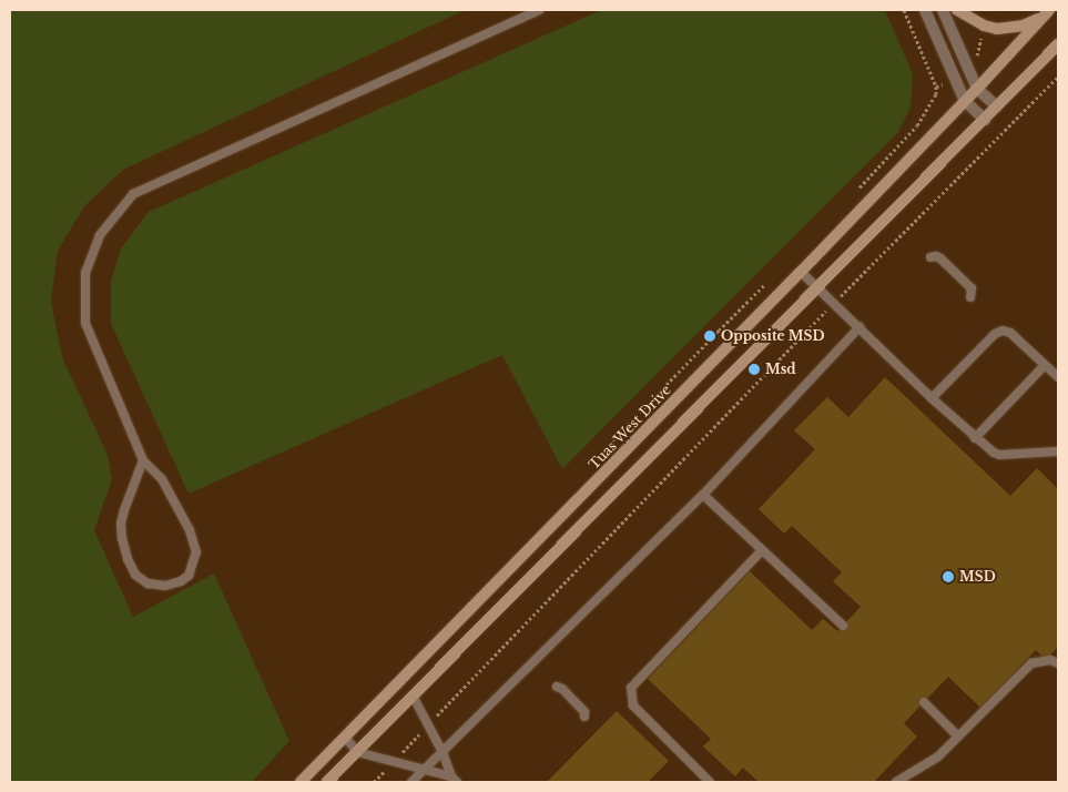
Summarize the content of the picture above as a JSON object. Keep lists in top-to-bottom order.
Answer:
{
  "streets": {
    "main road": ["Tuas West Drive"]
  },
  "places": ["Opposite MSD", "Msd", "MSD"]
}
